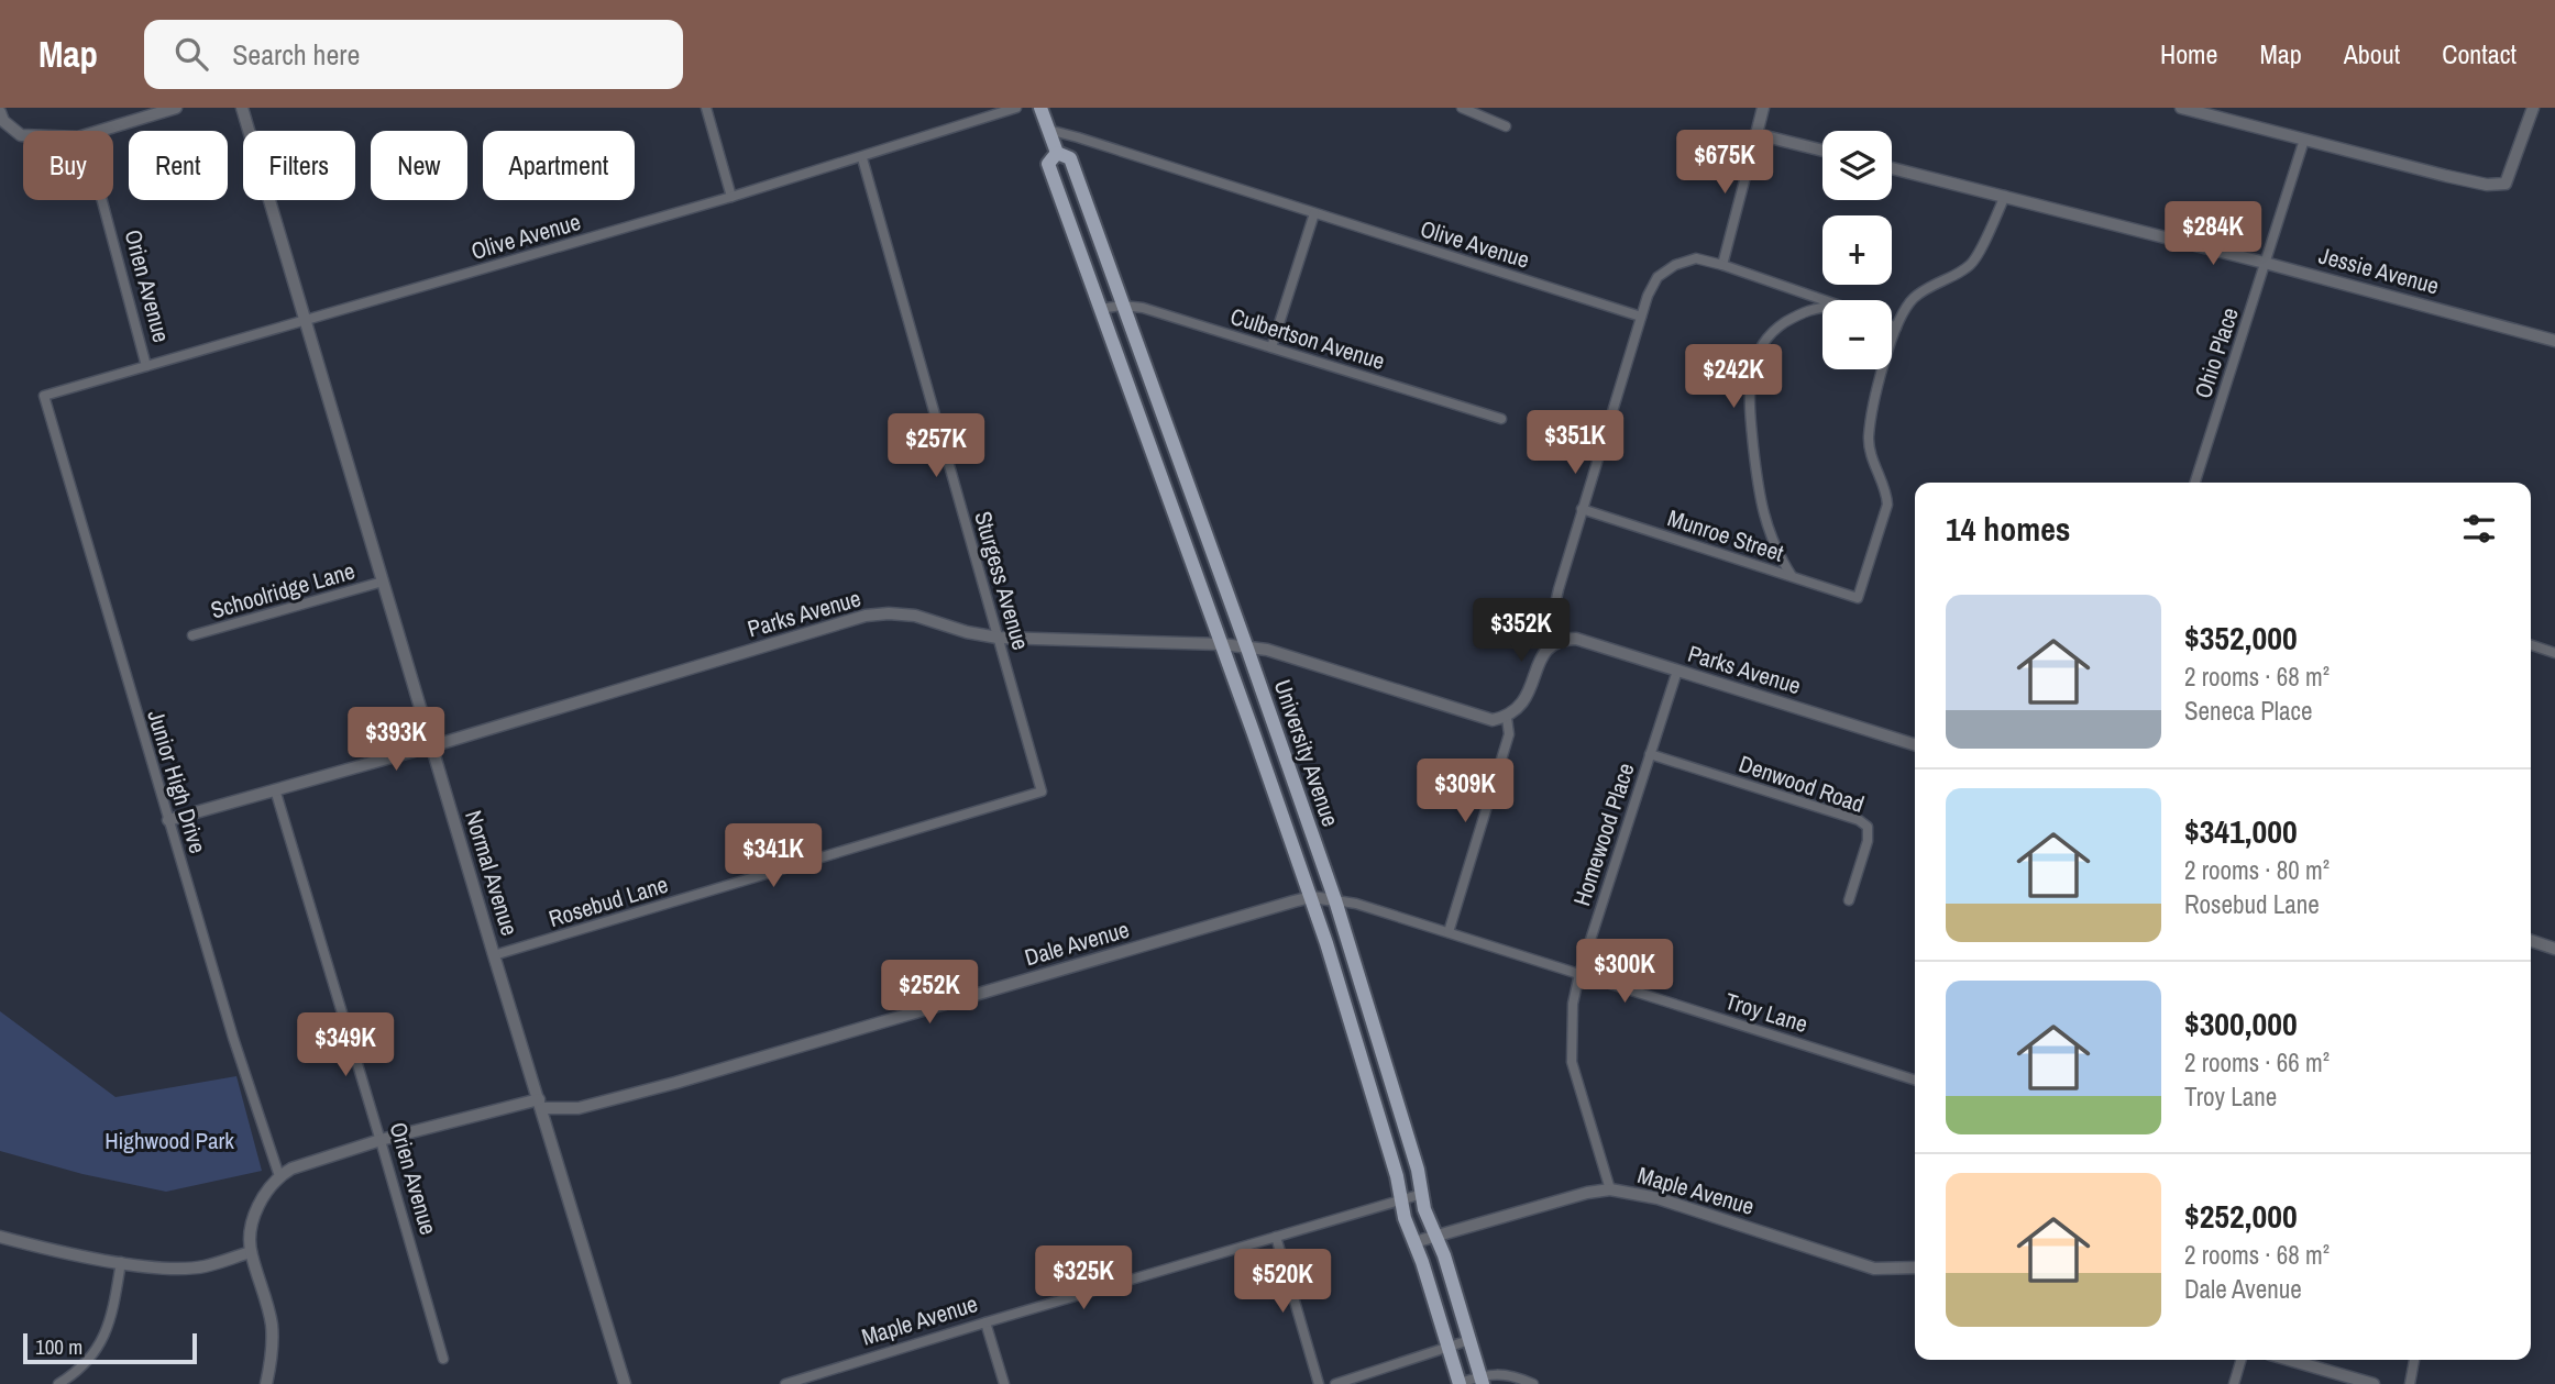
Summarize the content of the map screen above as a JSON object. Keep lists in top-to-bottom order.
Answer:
{
  "streets": {
    "main road": ["University Avenue"],
    "street": [
      "Olive Avenue",
      "Jessie Avenue",
      "Orien Avenue",
      "Culbertson Avenue",
      "Ohio Place",
      "Munroe Street",
      "Sturgess Avenue",
      "Schoolridge Lane",
      "Parks Avenue",
      "Junior High Drive",
      "Denwood Road",
      "Homewood Place",
      "Normal Avenue",
      "Rosebud Lane",
      "Dale Avenue",
      "Troy Lane",
      "Maple Avenue"
    ]
  },
  "crossings": [
    ["Olive Avenue", "Orien Avenue"],
    ["Olive Avenue", "Sturgess Avenue"],
    ["Olive Avenue", "University Avenue"],
    ["Olive Avenue", "Junior High Drive"],
    ["Olive Avenue", "Normal Avenue"],
    ["Jessie Avenue", "Ohio Place"],
    ["Orien Avenue", "Parks Avenue"],
    ["Orien Avenue", "Dale Avenue"],
    ["Culbertson Avenue", "University Avenue"],
    ["Sturgess Avenue", "Parks Avenue"],
    ["Sturgess Avenue", "Rosebud Lane"],
    ["Schoolridge Lane", "Normal Avenue"],
    ["Parks Avenue", "University Avenue"],
    ["Parks Avenue", "Junior High Drive"],
    ["Parks Avenue", "Homewood Place"],
    ["Parks Avenue", "Normal Avenue"],
    ["University Avenue", "Dale Avenue"],
    ["University Avenue", "Troy Lane"],
    ["University Avenue", "Maple Avenue"],
    ["Junior High Drive", "Dale Avenue"],
    ["Denwood Road", "Homewood Place"],
    ["Homewood Place", "Troy Lane"],
    ["Homewood Place", "Maple Avenue"],
    ["Normal Avenue", "Rosebud Lane"],
    ["Normal Avenue", "Dale Avenue"]
  ],
  "parks": ["Highwood Park"],
  "scale_bar": "100 m",
  "page": {
    "header": "Map",
    "search": "Search here",
    "nav": [
      "Home",
      "Map",
      "About",
      "Contact"
    ],
    "price": [
      "$675K",
      "$284K",
      "$242K",
      "$351K",
      "$257K",
      "$352K",
      "$393K",
      "$309K",
      "$341K",
      "$300K",
      "$252K",
      "$349K",
      "$325K",
      "$520K"
    ],
    "map_buttons": ["+", "−"],
    "chip": [
      "Buy",
      "Rent",
      "Filters",
      "New",
      "Apartment"
    ],
    "heading": "14 homes",
    "list": [
      {
        "name": "$352,000",
        "note": "2 rooms · 68 m² · Seneca Place"
      },
      {
        "name": "$341,000",
        "note": "2 rooms · 80 m² · Rosebud Lane"
      },
      {
        "name": "$300,000",
        "note": "2 rooms · 66 m² · Troy Lane"
      },
      {
        "name": "$252,000",
        "note": "2 rooms · 68 m² · Dale Avenue"
      }
    ],
    "scale": "100 m"
  }
}
